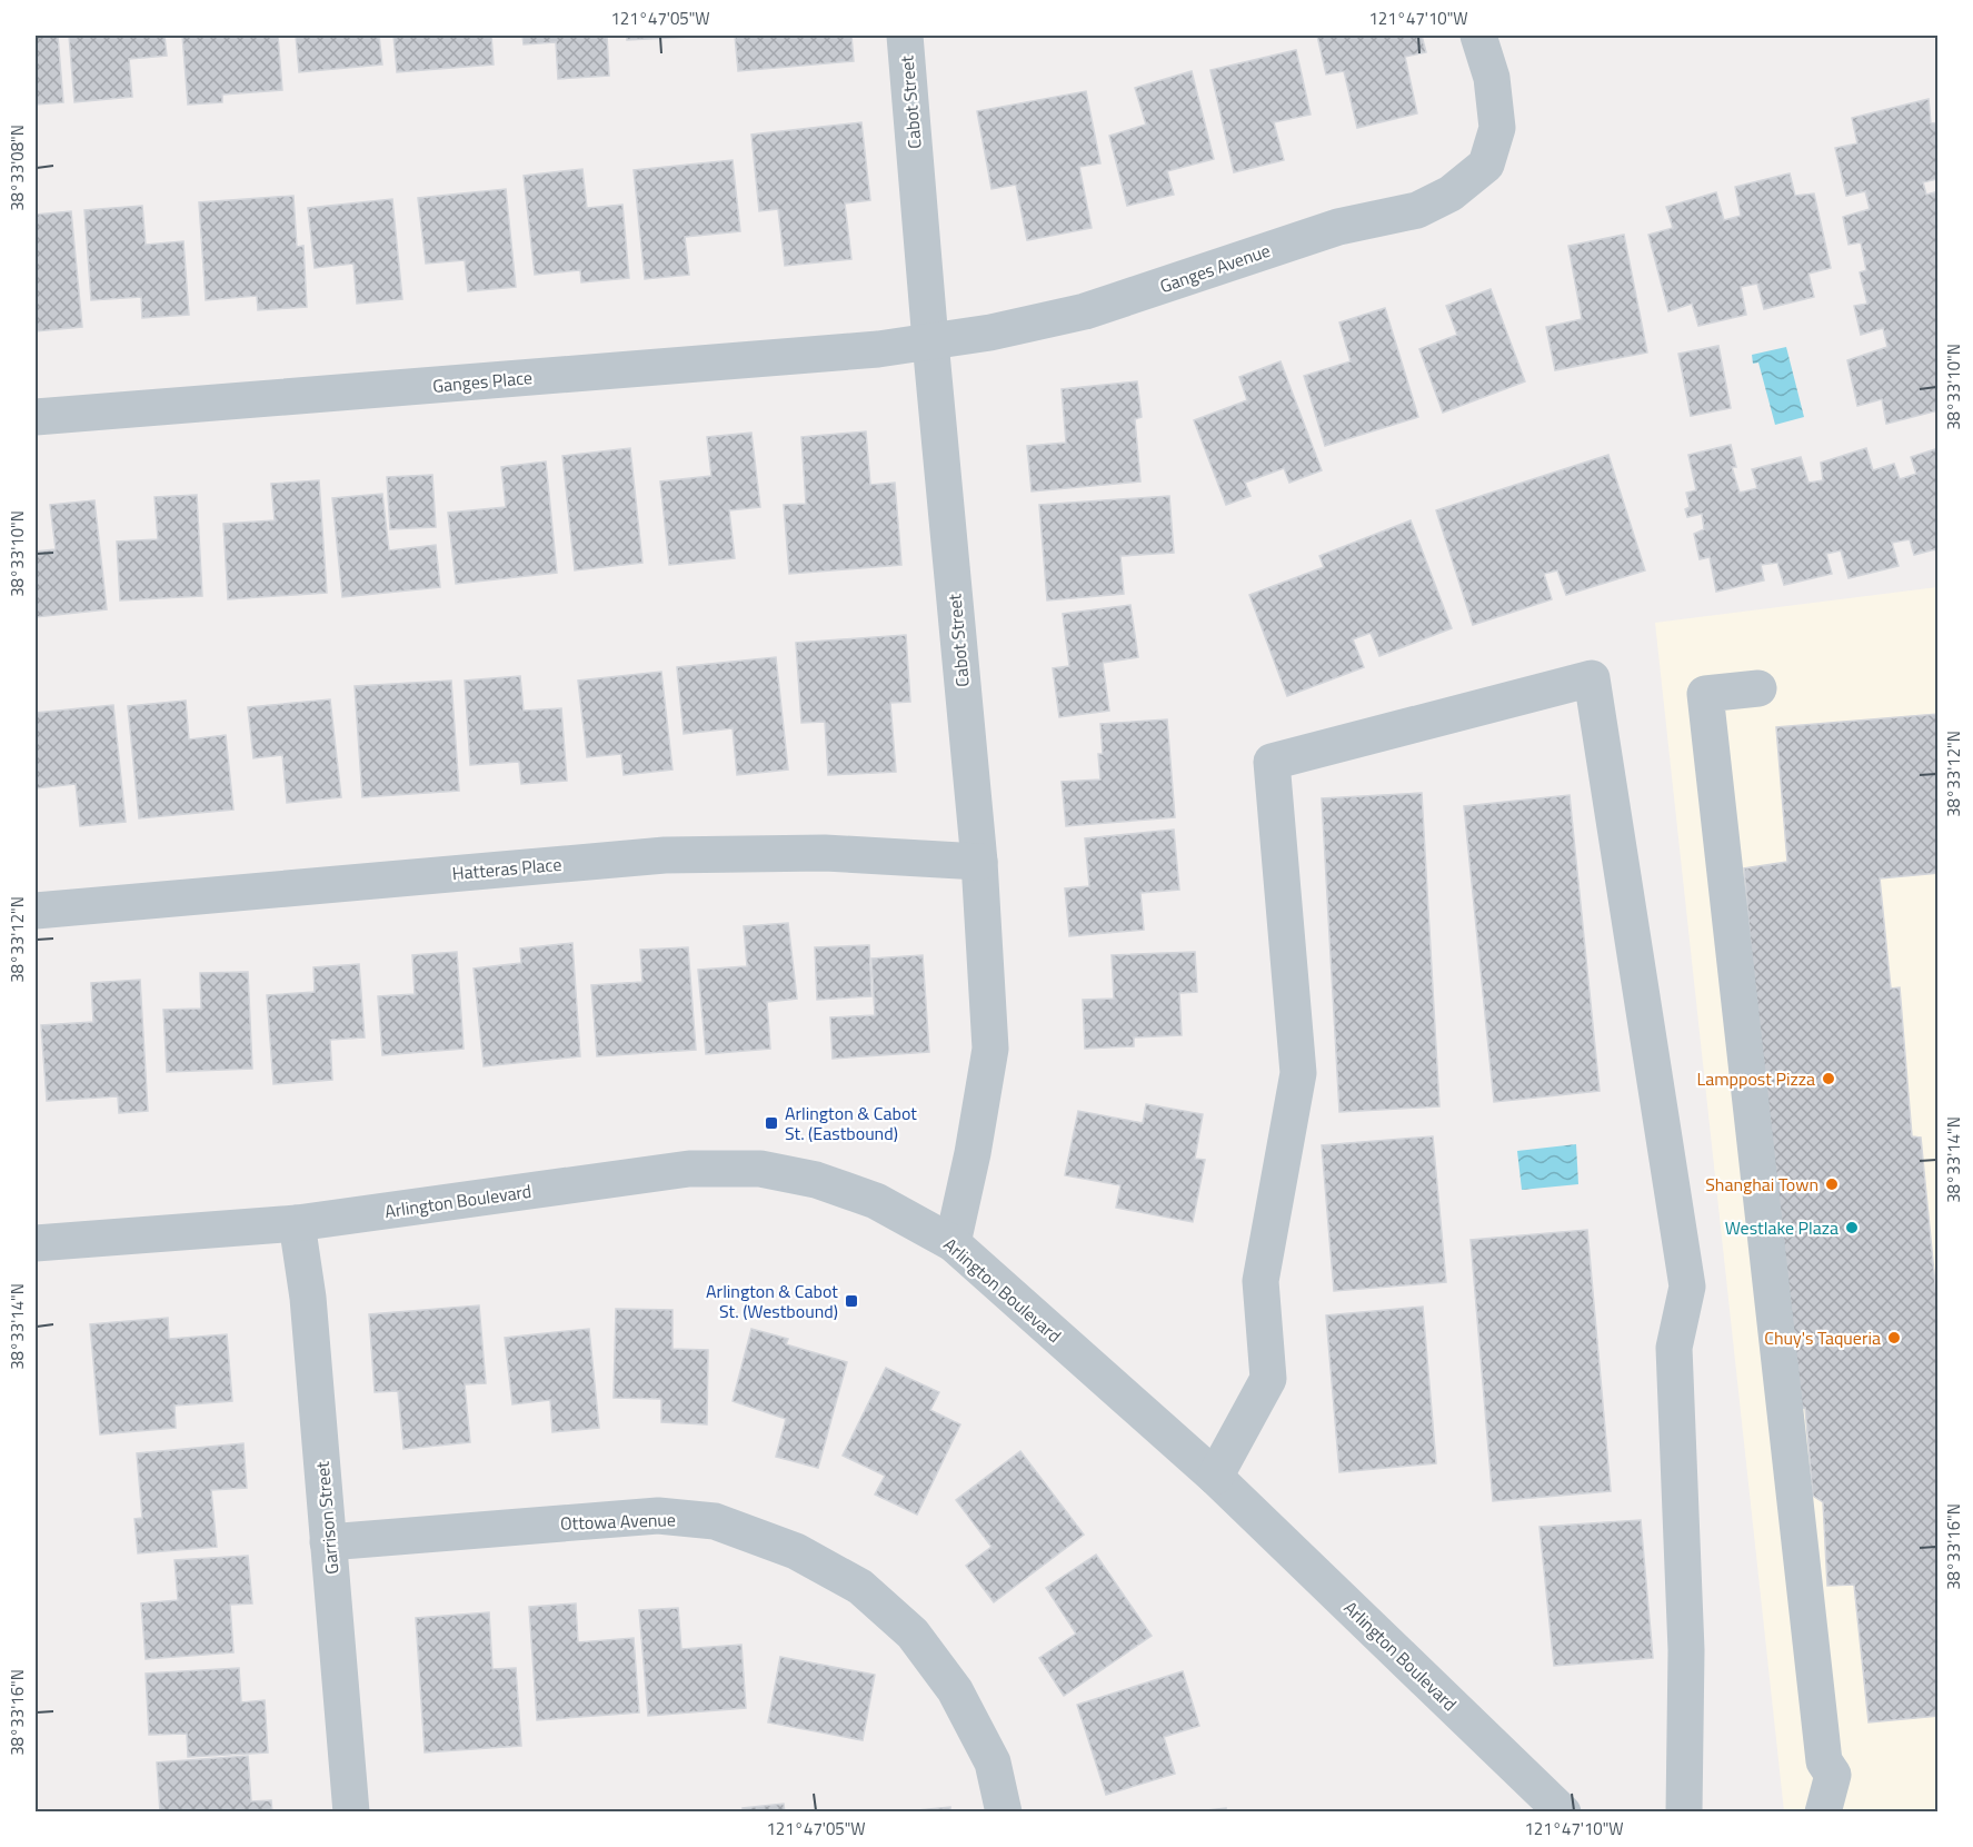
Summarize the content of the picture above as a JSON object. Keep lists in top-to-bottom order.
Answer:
{
  "streets": {
    "street": [
      "Cabot Street",
      "Ganges Avenue",
      "Ganges Place",
      "Hatteras Place",
      "Arlington Boulevard",
      "Garrison Street",
      "Ottowa Avenue"
    ]
  },
  "crossings": [
    ["Cabot Street", "Ganges Avenue"],
    ["Cabot Street", "Ganges Place"],
    ["Cabot Street", "Hatteras Place"],
    ["Cabot Street", "Arlington Boulevard"],
    ["Ganges Avenue", "Ganges Place"],
    ["Arlington Boulevard", "Garrison Street"],
    ["Garrison Street", "Ottowa Avenue"]
  ],
  "places": {
    "other": [
      "Lamppost Pizza",
      "Shanghai Town",
      "Westlake Plaza",
      "Chuy's Taqueria"
    ],
    "transit": ["Arlington & Cabot St. (Eastbound)", "Arlington & Cabot St. (Westbound)"]
  },
  "coordinates": [
    "121°47'05\"W",
    "121°47'10\"W",
    "38°33'08\"N",
    "38°33'10\"N",
    "38°33'12\"N",
    "38°33'14\"N",
    "38°33'16\"N"
  ]
}
